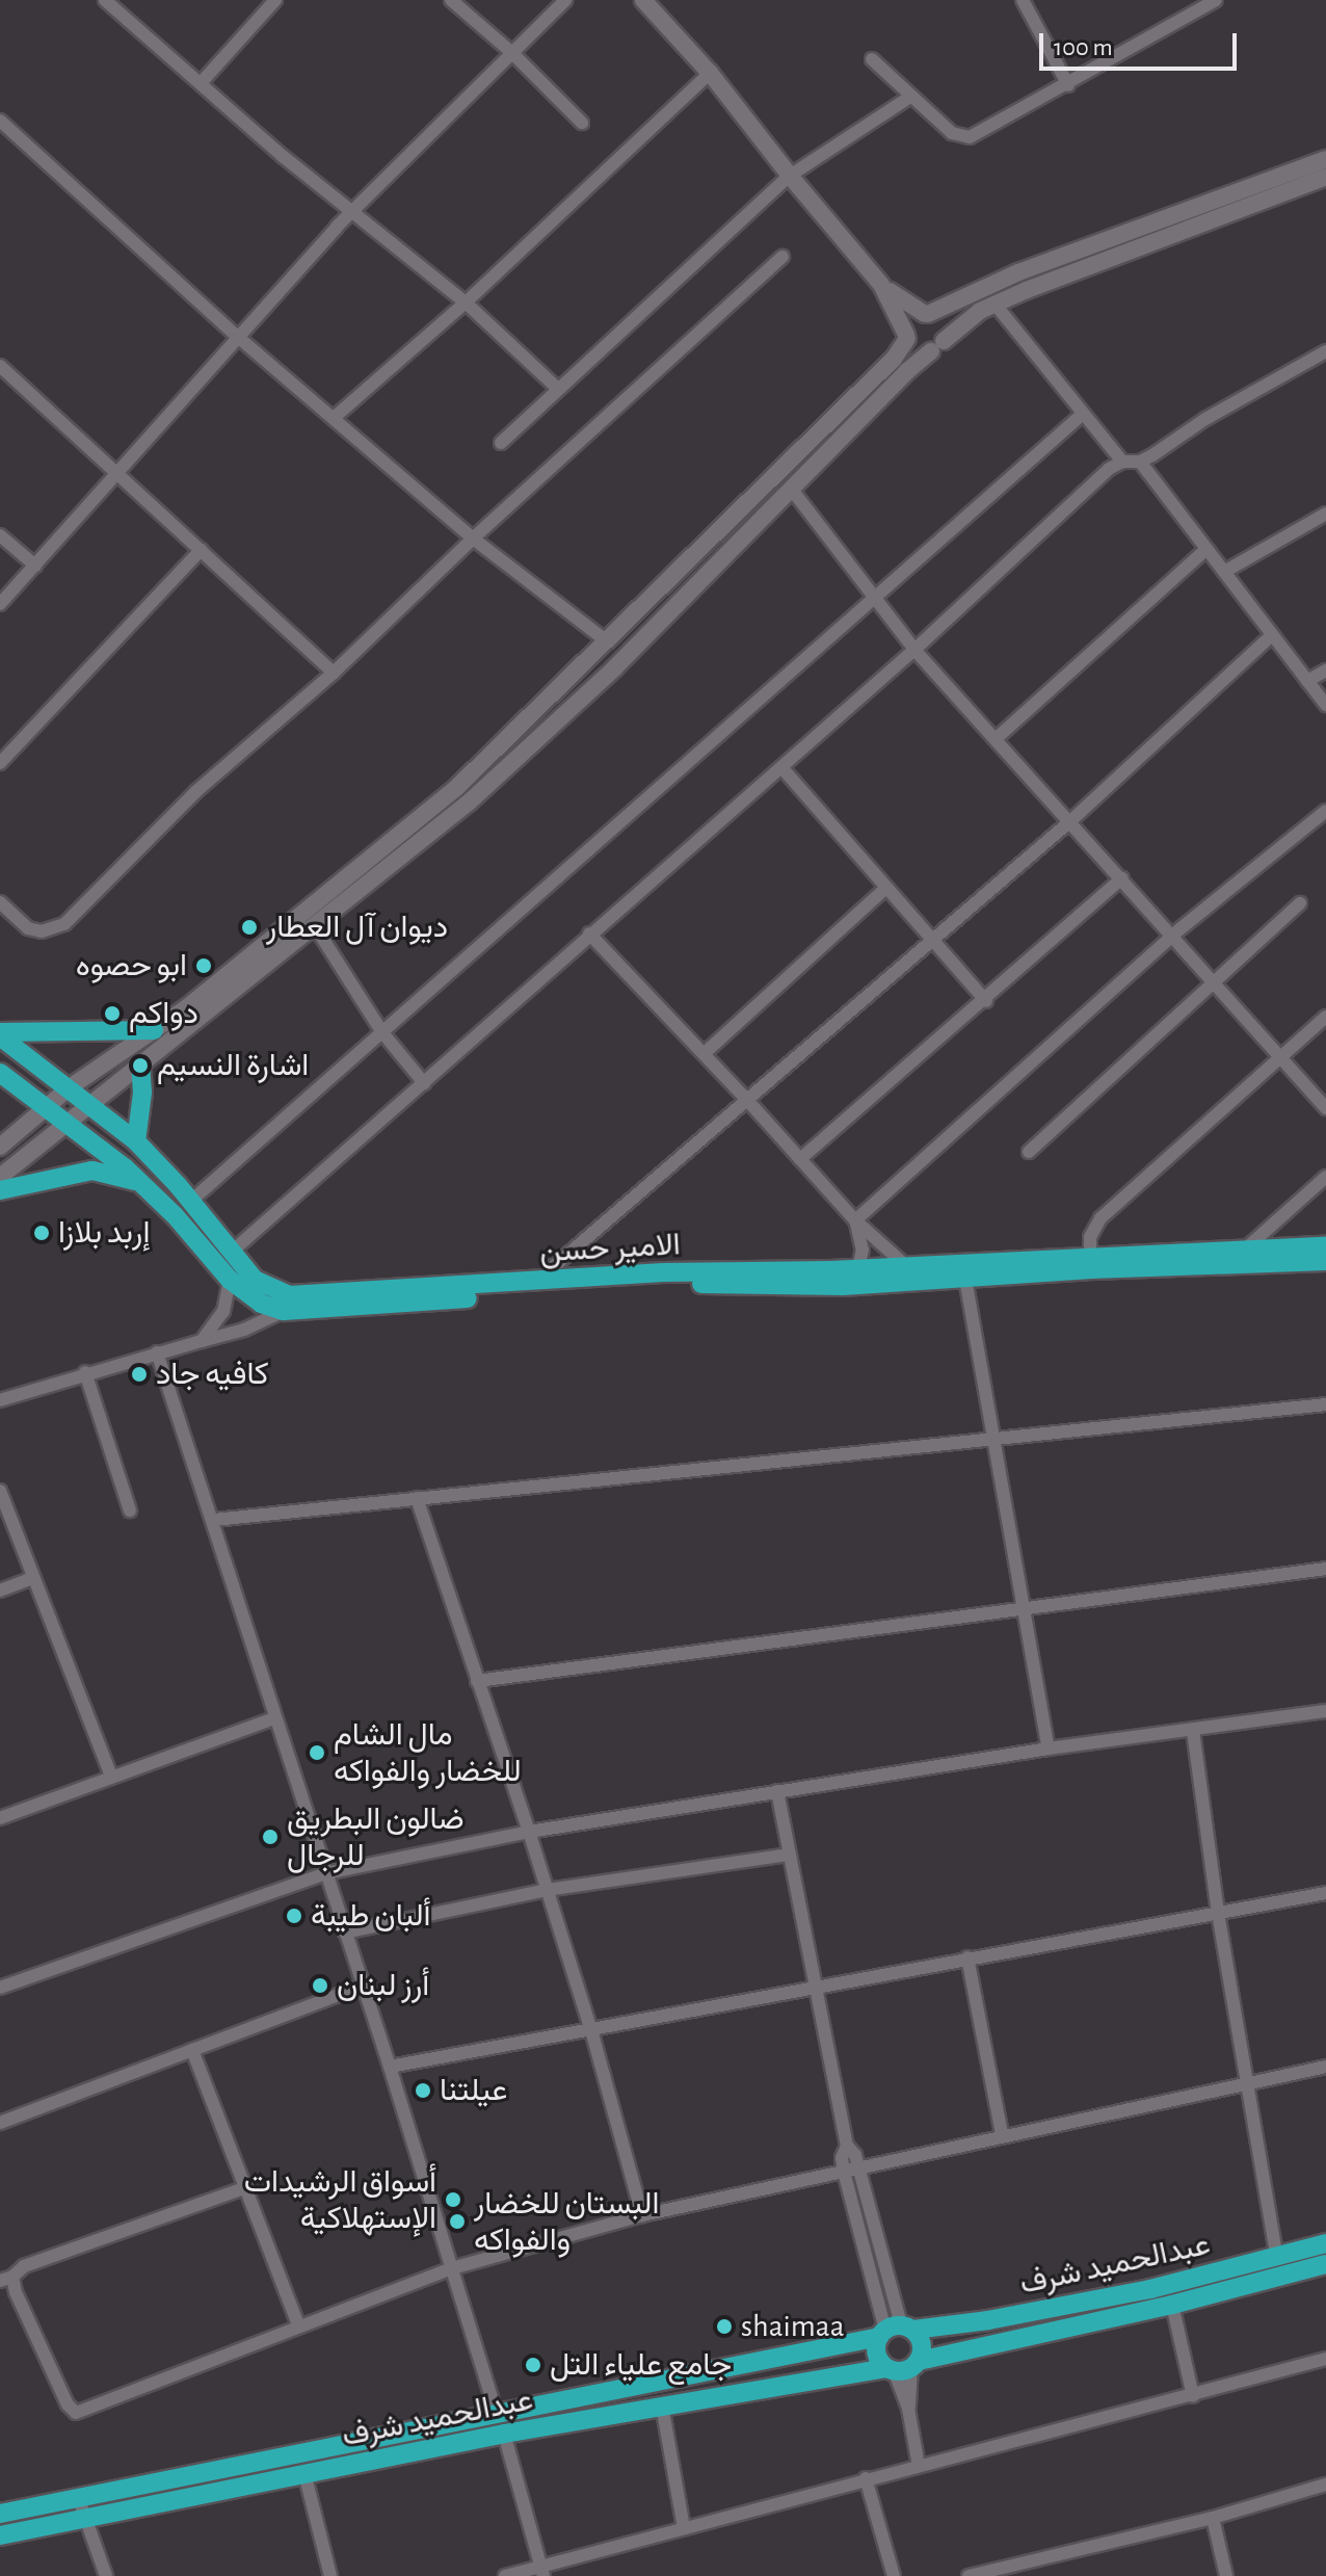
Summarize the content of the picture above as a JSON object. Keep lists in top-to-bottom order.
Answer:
{
  "streets": {
    "main road": ["الامير حسن", "عبدالحميد شرف"]
  },
  "places": [
    "ديوان آل العطار",
    "ابو حصوه",
    "دواكم",
    "اشارة النسيم",
    "إربد بلازا",
    "كافيه جاد",
    "مال الشام للخضار والفواكه",
    "ضالون البطريق للرجال",
    "ألبان طيبة",
    "أرز لبنان",
    "عيلتنا",
    "أسواق الرشيدات الإستهلاكية",
    "البستان للخضار والفواكه",
    "shaimaa",
    "جامع علياء التل"
  ],
  "scale_bar": "100 m"
}
